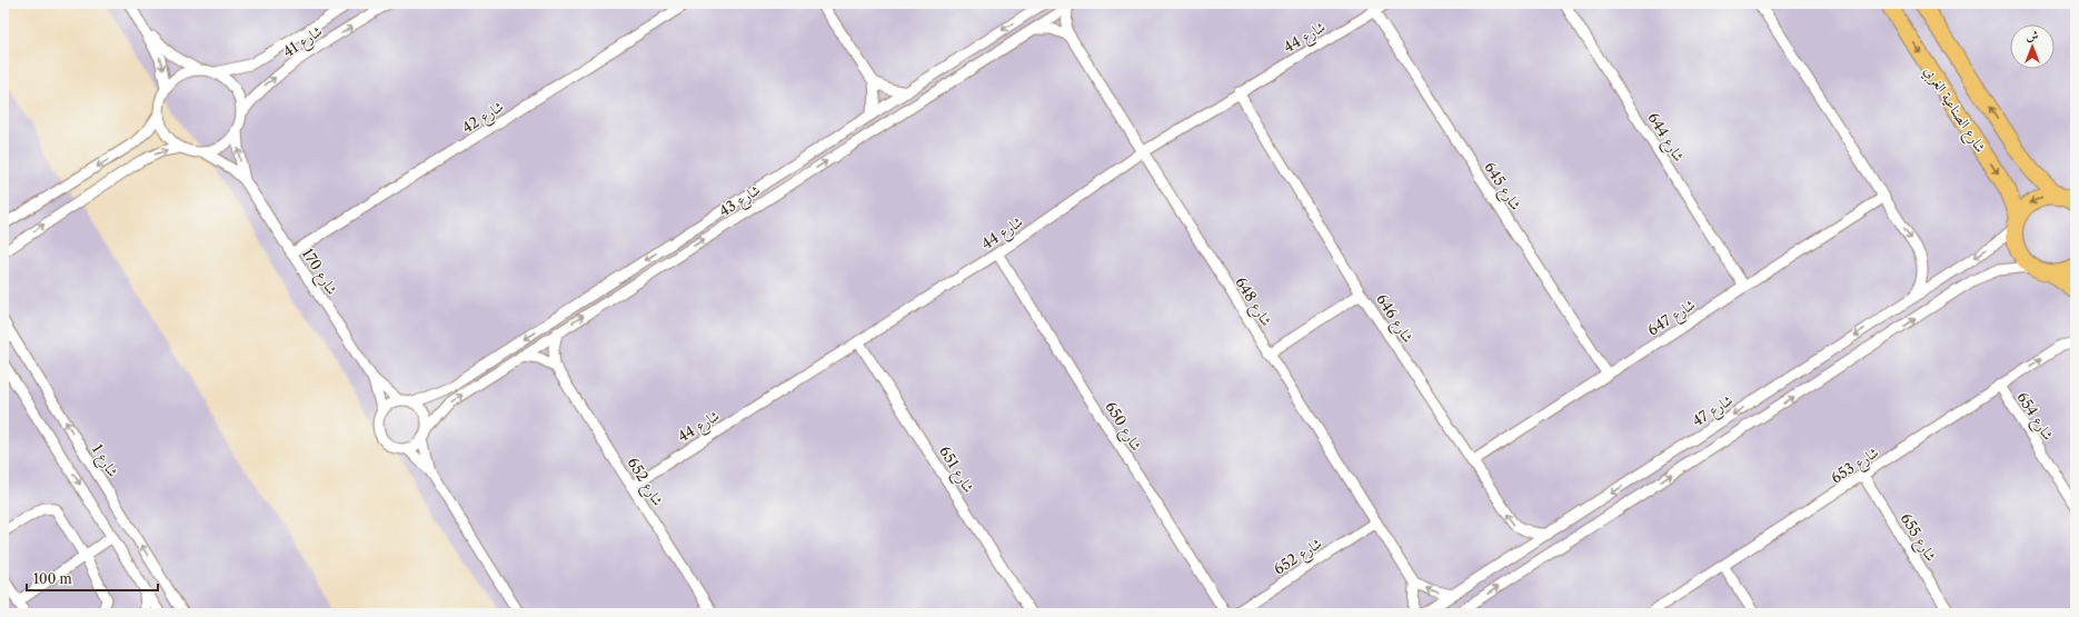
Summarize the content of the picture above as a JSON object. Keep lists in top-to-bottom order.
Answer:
{
  "streets": {
    "main road": ["شارع الصناعية الغربي"],
    "street": [
      "شارع 44",
      "شارع 41",
      "شارع 42",
      "شارع 644",
      "شارع 645",
      "شارع 43",
      "شارع 170",
      "شارع 648",
      "شارع 647",
      "شارع 646",
      "شارع 47",
      "شارع 654",
      "شارع 650",
      "شارع 1",
      "شارع 653",
      "شارع 651",
      "شارع 652",
      "شارع 655"
    ]
  },
  "crossings": [
    ["شارع 44", "شارع 645"],
    ["شارع 44", "شارع 648"],
    ["شارع 44", "شارع 646"],
    ["شارع 44", "شارع 650"],
    ["شارع 44", "شارع 651"],
    ["شارع 44", "شارع 652"],
    ["شارع 41", "شارع 170"],
    ["شارع الصناعية الغربي", "شارع 47"],
    ["شارع 42", "شارع 170"],
    ["شارع 644", "شارع 647"],
    ["شارع 645", "شارع 647"],
    ["شارع 43", "شارع 170"],
    ["شارع 43", "شارع 648"],
    ["شارع 648", "شارع 652"],
    ["شارع 647", "شارع 646"],
    ["شارع 646", "شارع 47"],
    ["شارع 654", "شارع 653"],
    ["شارع 653", "شارع 655"]
  ],
  "scale_bar": "100 m",
  "north": "top"
}
